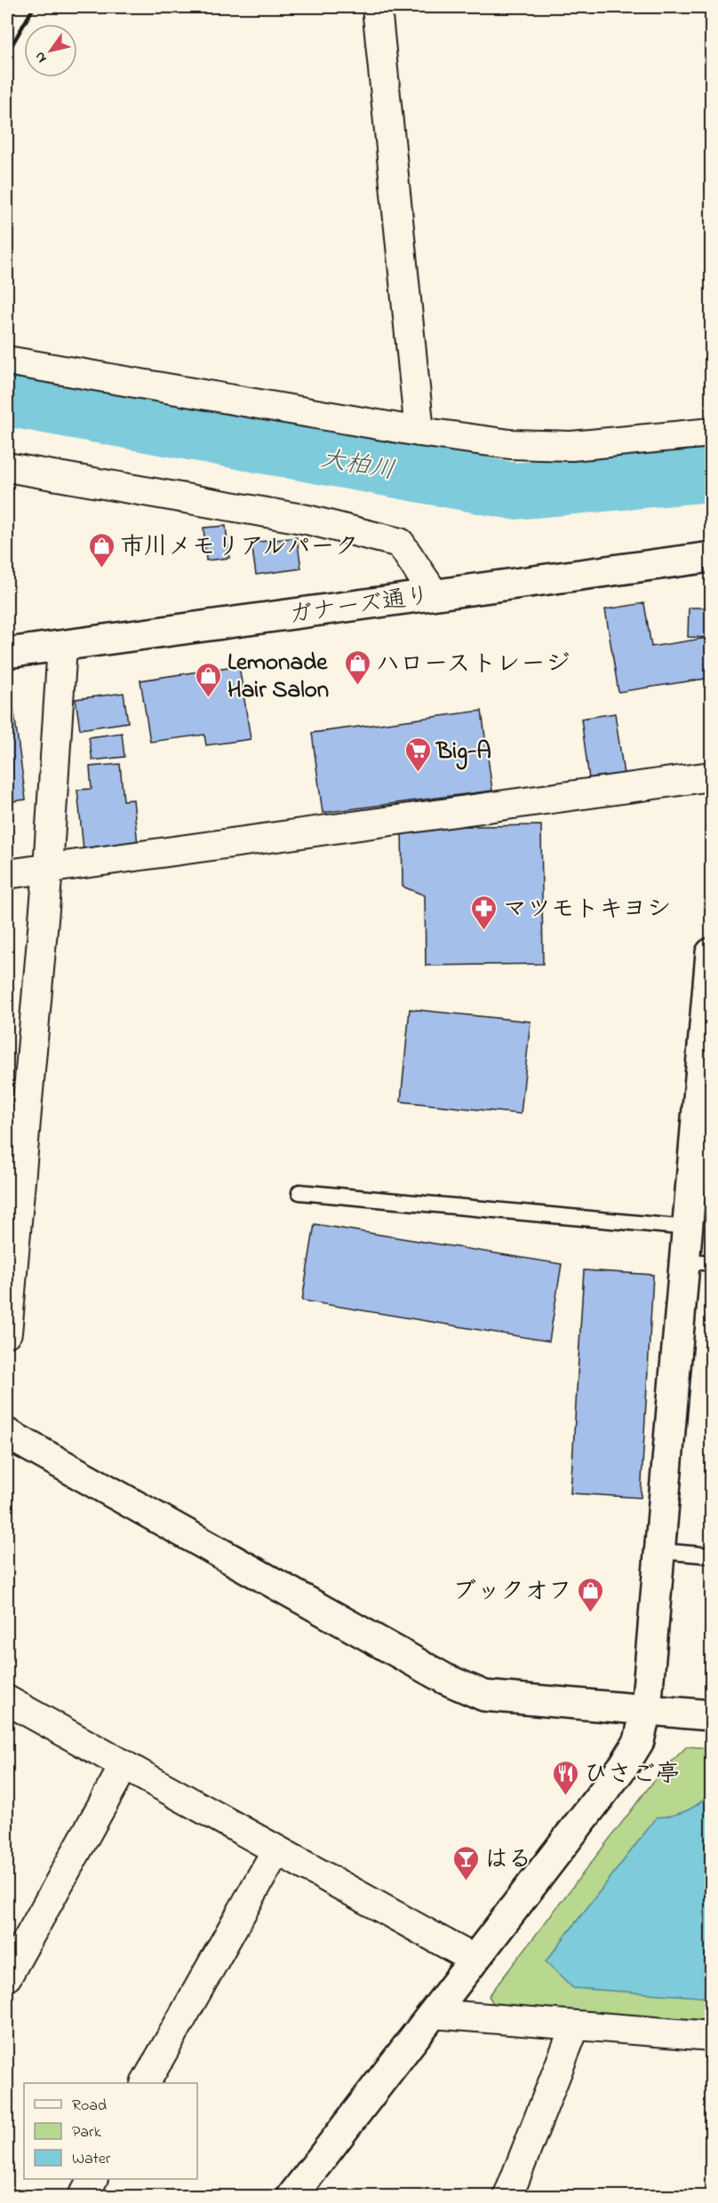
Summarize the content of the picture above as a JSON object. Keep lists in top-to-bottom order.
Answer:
{
  "streets": {
    "street": ["ガナーズ通り"]
  },
  "water": ["大柏川"],
  "places": {
    "shop": [
      "市川メモリアルパーク",
      "ハローストレージ",
      "Lemonade Hair Salon",
      "ブックオフ"
    ],
    "supermarket": ["Big-A"],
    "pharmacy": ["マツモトキヨシ"],
    "restaurant": ["ひさご亭"],
    "bar": ["はる"]
  },
  "legend": ["Road", "Park", "Water"],
  "north": "bottom left"
}
